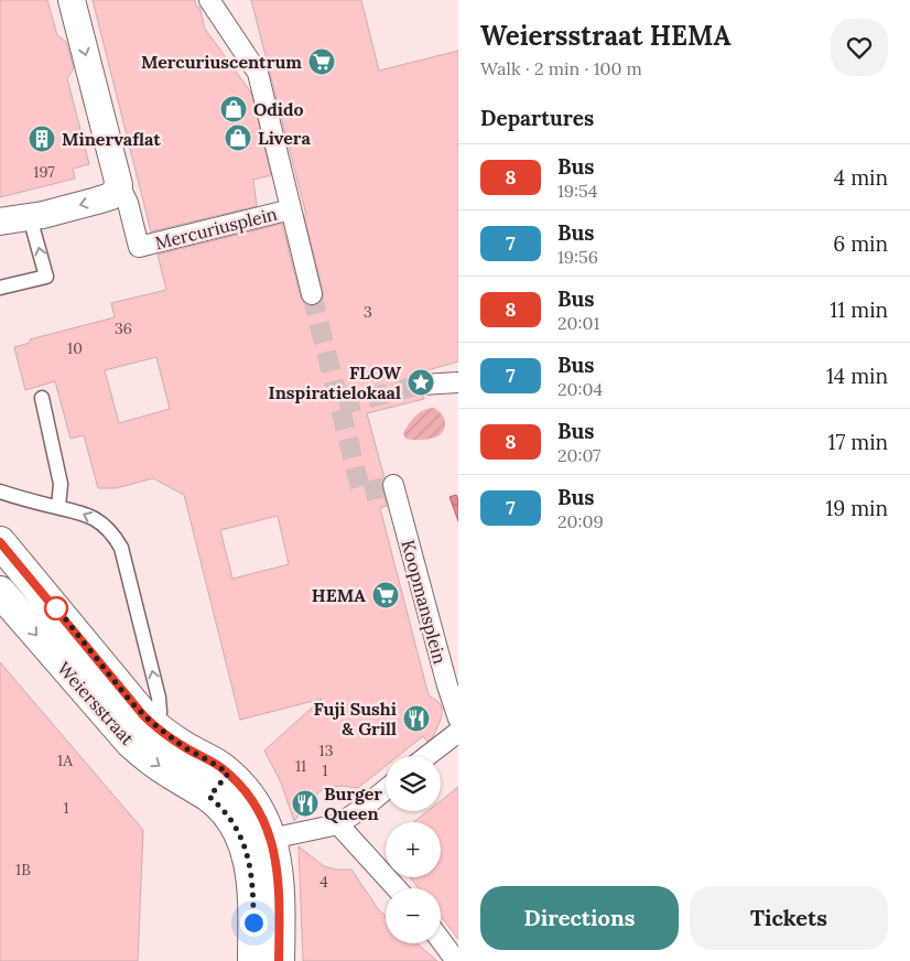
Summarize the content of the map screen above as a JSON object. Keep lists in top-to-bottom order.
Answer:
{
  "streets": {
    "main road": ["Weiersstraat"],
    "street": ["Mercuriusplein", "Koopmansplein"]
  },
  "places": {
    "supermarket": ["Mercuriuscentrum", "HEMA"],
    "shop": ["Odido", "Livera"],
    "building": ["Minervaflat"],
    "place": ["FLOW Inspiratielokaal"],
    "restaurant": ["Fuji Sushi & Grill", "Burger Queen"]
  },
  "lines": ["bus line 8"],
  "house_numbers": [
    "197",
    "3",
    "36",
    "10",
    "13",
    "1A",
    "11",
    "1",
    "1",
    "1B",
    "4"
  ],
  "page": {
    "heading": [
      ["Weiersstraat HEMA", "Walk · 2 min · 100 m"],
      "Departures"
    ],
    "list": [
      {
        "mark": "8",
        "name": "Bus",
        "note": "19:54",
        "value": "4 min"
      },
      {
        "mark": "7",
        "name": "Bus",
        "note": "19:56",
        "value": "6 min"
      },
      {
        "mark": "8",
        "name": "Bus",
        "note": "20:01",
        "value": "11 min"
      },
      {
        "mark": "7",
        "name": "Bus",
        "note": "20:04",
        "value": "14 min"
      },
      {
        "mark": "8",
        "name": "Bus",
        "note": "20:07",
        "value": "17 min"
      },
      {
        "mark": "7",
        "name": "Bus",
        "note": "20:09",
        "value": "19 min"
      }
    ],
    "map_buttons": ["+", "−"],
    "buttons": ["Directions", "Tickets"]
  }
}
